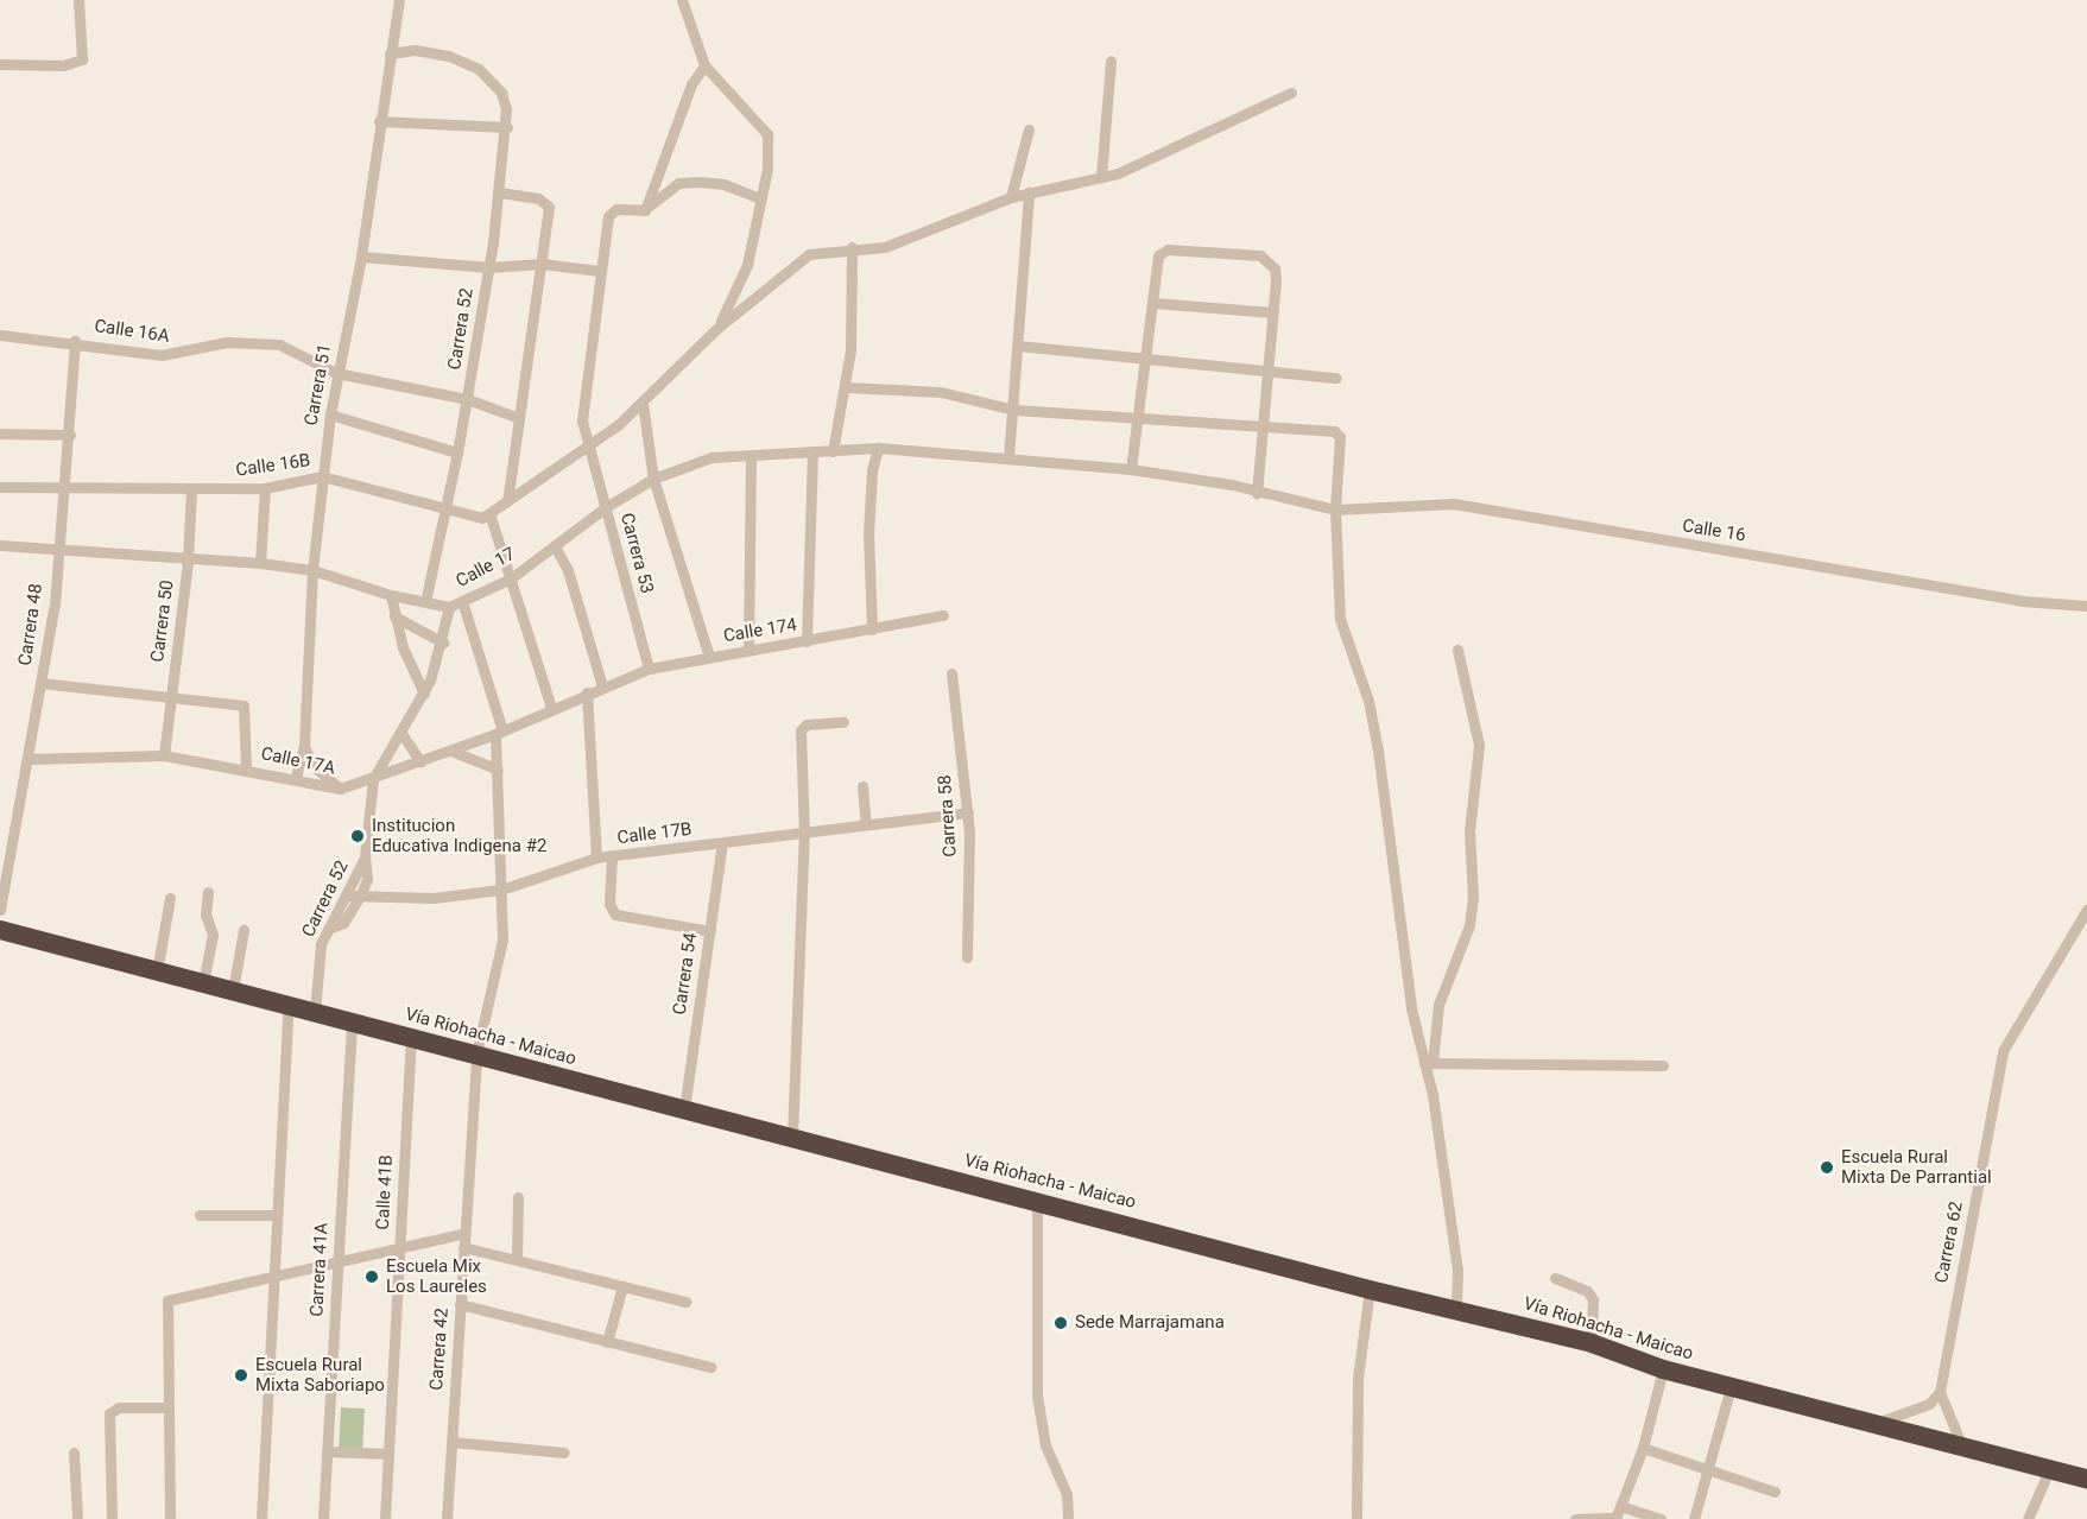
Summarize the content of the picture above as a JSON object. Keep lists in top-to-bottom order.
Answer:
{
  "streets": {
    "highway": ["Vía Riohacha - Maicao"],
    "street": [
      "Carrera 52",
      "Calle 16A",
      "Carrera 51",
      "Calle 16B",
      "Calle 16",
      "Carrera 53",
      "Calle 17",
      "Carrera 50",
      "Carrera 48",
      "Calle 174",
      "Calle 17A",
      "Carrera 58",
      "Calle 17B",
      "Carrera 54",
      "Calle 41B",
      "Carrera 62",
      "Carrera 41A",
      "Carrera 42"
    ]
  },
  "crossings": [
    ["Carrera 52", "Carrera 51"],
    ["Carrera 52", "Calle 16B"],
    ["Carrera 52", "Calle 17"],
    ["Carrera 52", "Calle 17A"],
    ["Carrera 52", "Calle 17B"],
    ["Carrera 52", "Vía Riohacha - Maicao"],
    ["Calle 16A", "Carrera 51"],
    ["Calle 16A", "Carrera 48"],
    ["Carrera 51", "Calle 16B"],
    ["Carrera 51", "Calle 17"],
    ["Carrera 51", "Calle 17A"],
    ["Calle 16B", "Carrera 50"],
    ["Calle 16B", "Carrera 48"],
    ["Calle 16", "Calle 17"],
    ["Carrera 53", "Calle 17"],
    ["Carrera 53", "Calle 174"],
    ["Calle 17", "Carrera 50"],
    ["Calle 17", "Carrera 48"],
    ["Carrera 50", "Calle 17A"],
    ["Carrera 48", "Calle 17A"],
    ["Calle 174", "Calle 17A"],
    ["Carrera 58", "Calle 17B"],
    ["Calle 17B", "Carrera 54"],
    ["Carrera 54", "Vía Riohacha - Maicao"],
    ["Vía Riohacha - Maicao", "Calle 41B"],
    ["Vía Riohacha - Maicao", "Carrera 41A"],
    ["Vía Riohacha - Maicao", "Carrera 42"]
  ],
  "places": [
    "Institucion Educativa Indigena #2",
    "Escuela Rural Mixta De Parrantial",
    "Escuela Mix Los Laureles",
    "Sede Marrajamana",
    "Escuela Rural Mixta Saboriapo"
  ]
}
